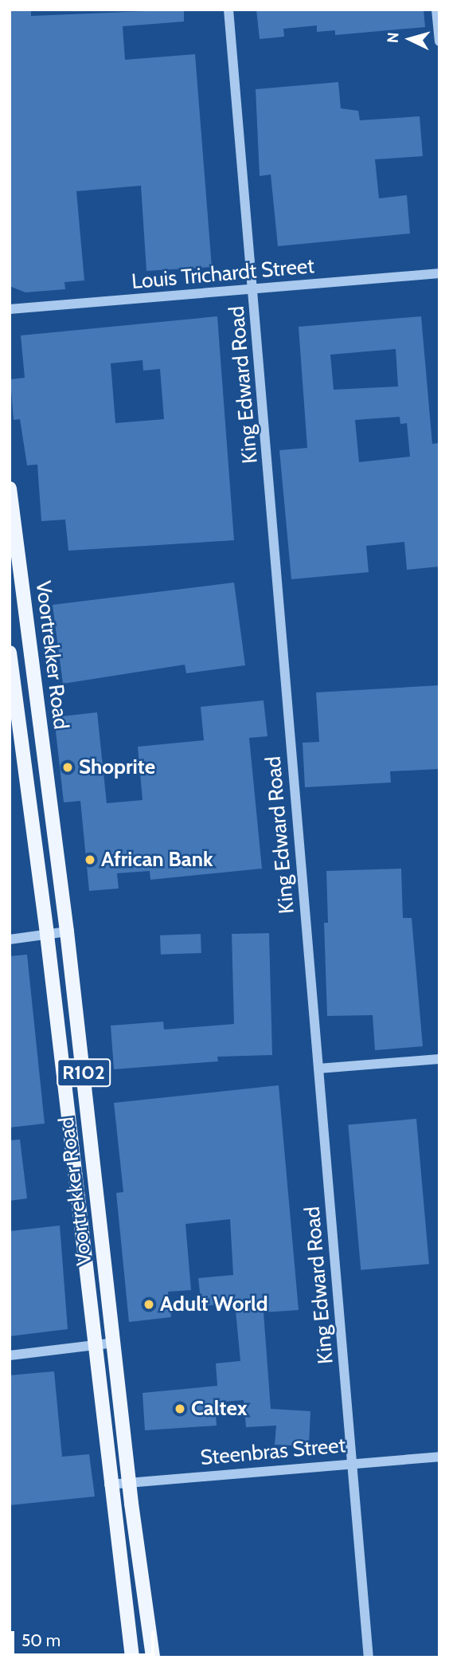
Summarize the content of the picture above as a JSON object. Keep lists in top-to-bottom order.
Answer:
{
  "streets": {
    "main road": ["Voortrekker Road", "R102"],
    "street": ["Louis Trichardt Street", "King Edward Road", "Steenbras Street"]
  },
  "crossings": [
    ["Louis Trichardt Street", "King Edward Road"],
    ["King Edward Road", "Steenbras Street"],
    ["Voortrekker Road", "Steenbras Street"]
  ],
  "places": [
    "Shoprite",
    "African Bank",
    "Adult World",
    "Caltex"
  ],
  "scale_bar": "50 m",
  "north": "left"
}
